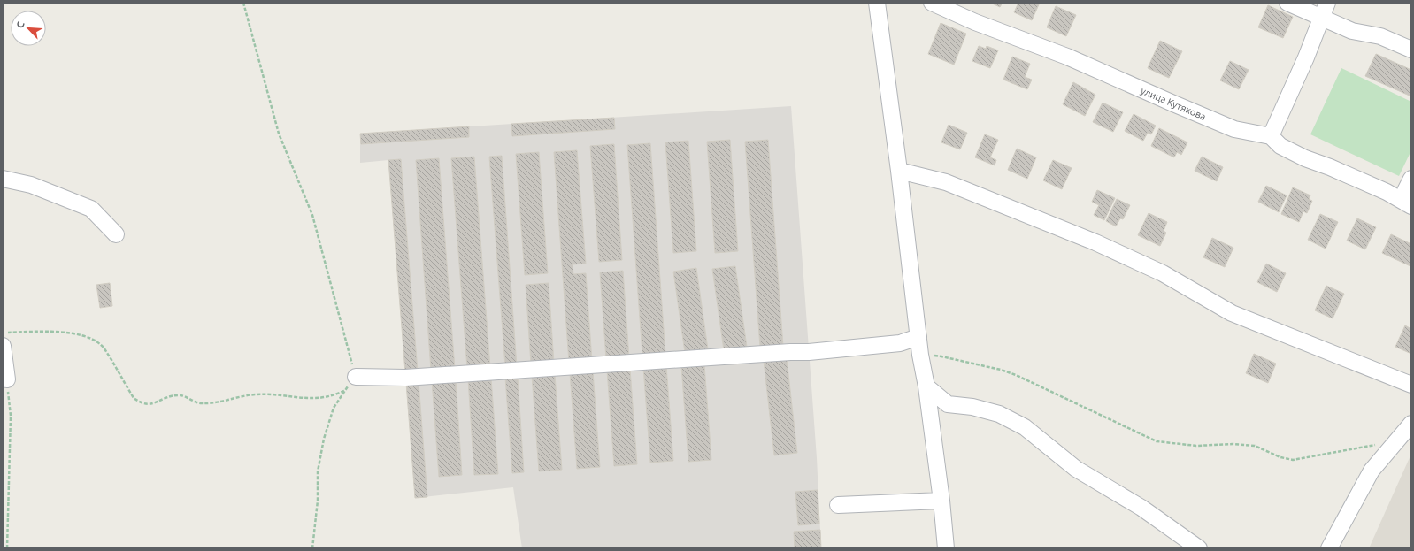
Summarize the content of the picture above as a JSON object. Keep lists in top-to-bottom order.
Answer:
{
  "streets": {
    "street": ["улица Кутякова"]
  },
  "north": "top left"
}
